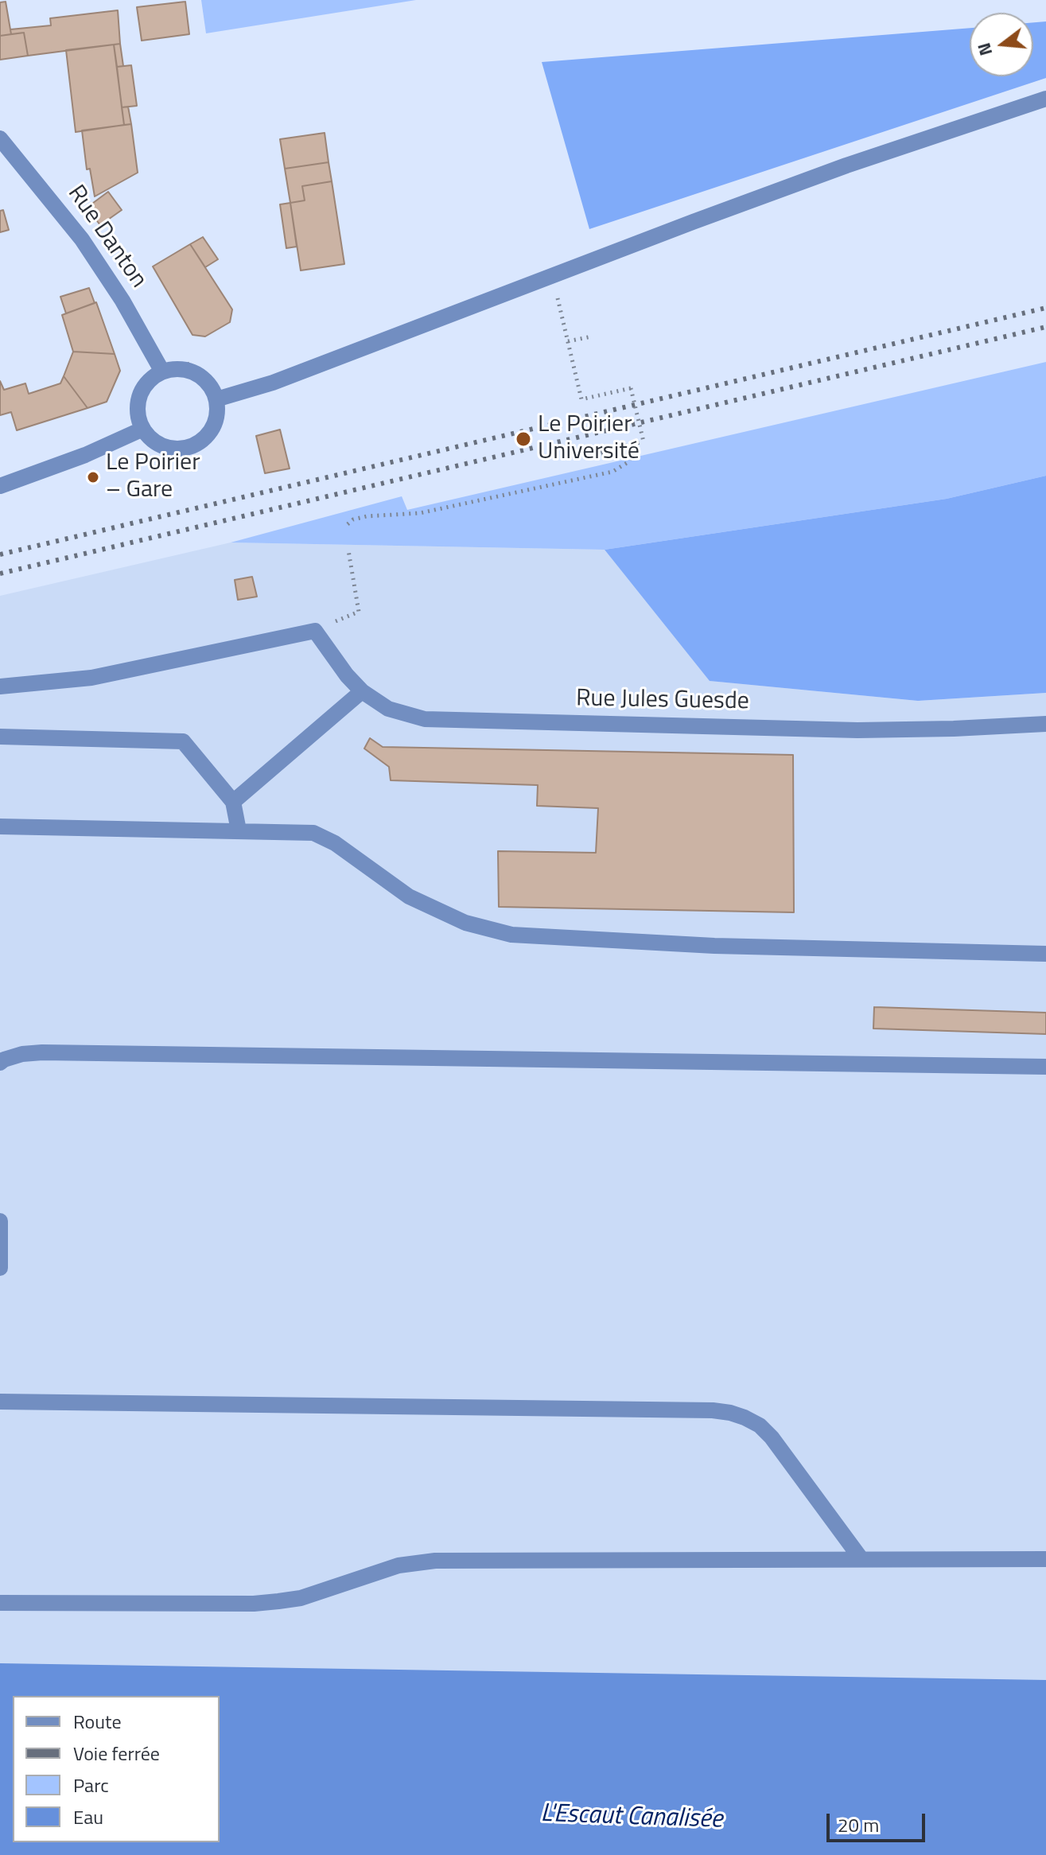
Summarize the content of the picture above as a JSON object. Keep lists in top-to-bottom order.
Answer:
{
  "streets": {
    "street": ["Rue Danton", "Rue Jules Guesde"]
  },
  "water": ["L'Escaut Canalisée"],
  "places": ["Le Poirier Université", "Le Poirier – Gare"],
  "legend": [
    "Route",
    "Voie ferrée",
    "Parc",
    "Eau"
  ],
  "scale_bar": "20 m",
  "north": "left"
}
